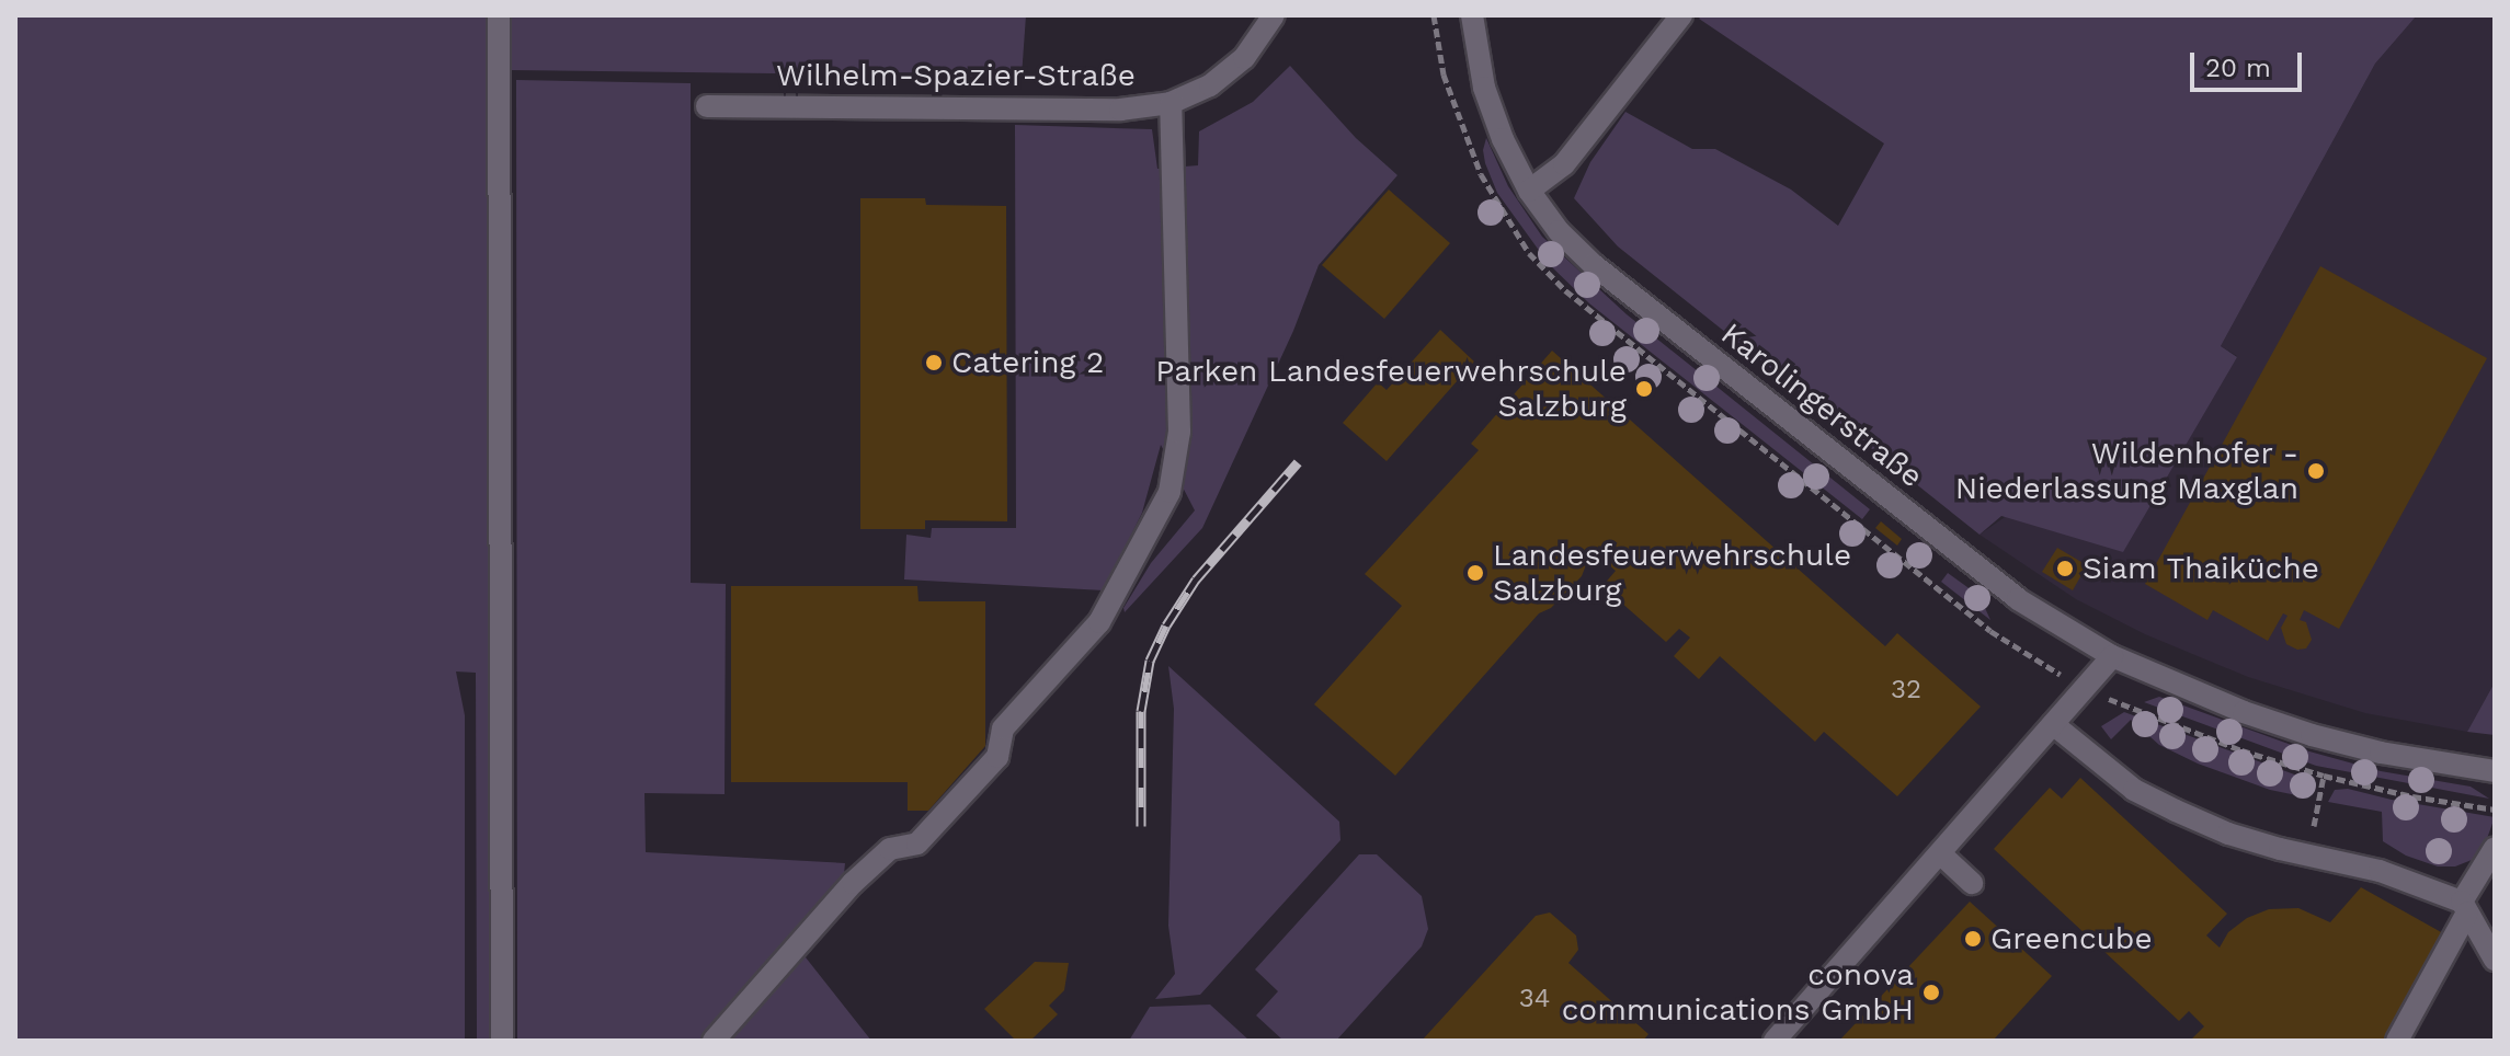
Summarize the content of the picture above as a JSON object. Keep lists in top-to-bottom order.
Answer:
{
  "streets": {
    "street": ["Wilhelm-Spazier-Straße", "Karolingerstraße"]
  },
  "places": [
    "Catering 2",
    "Parken Landesfeuerwehrschule Salzburg",
    "Wildenhofer - Niederlassung Maxglan",
    "Siam Thaiküche",
    "Landesfeuerwehrschule Salzburg",
    "Greencube",
    "conova communications GmbH"
  ],
  "house_numbers": ["32", "34"],
  "scale_bar": "20 m"
}
